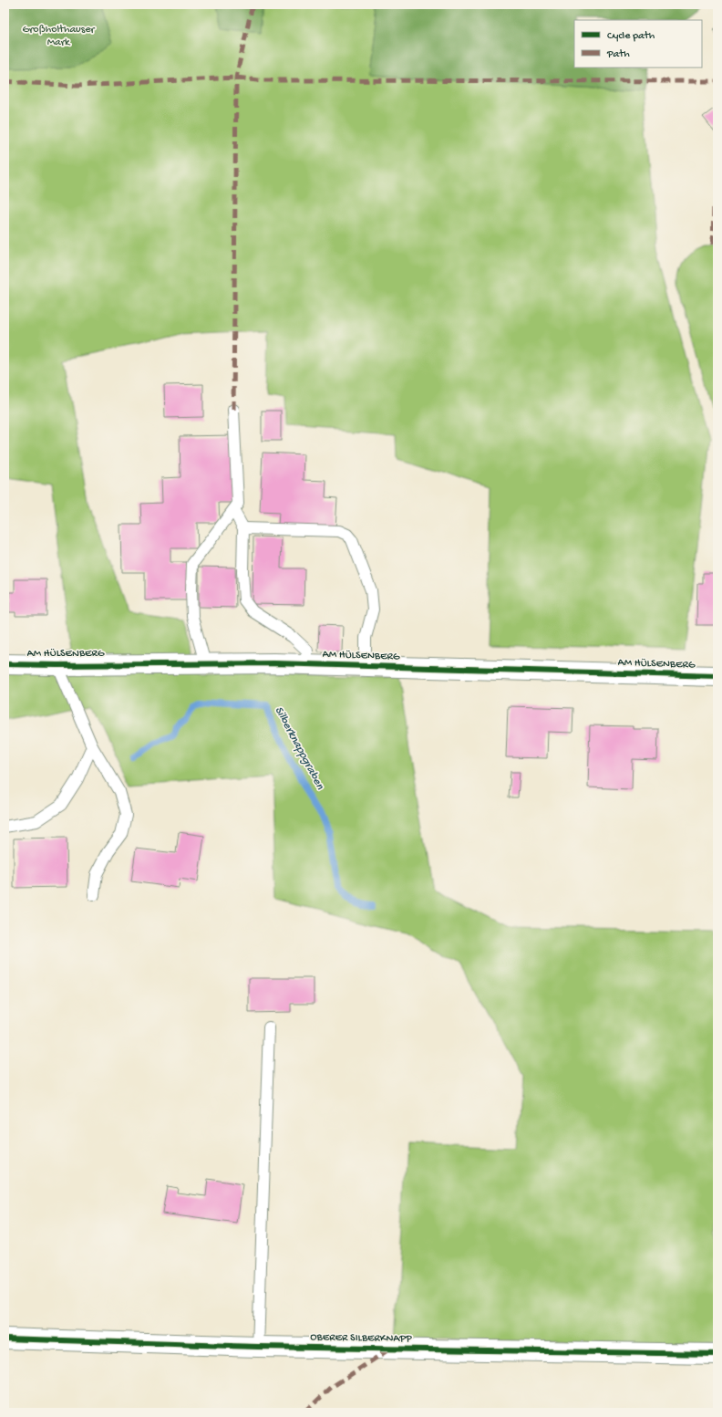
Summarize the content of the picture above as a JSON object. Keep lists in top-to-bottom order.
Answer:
{
  "streets": {
    "street": ["AM HÜLSENBERG", "OBERER SILBERKNAPP"]
  },
  "water": ["Silberknappgraben"],
  "parks": ["Großholthauser Mark"],
  "legend": ["Cycle path", "Path"]
}
